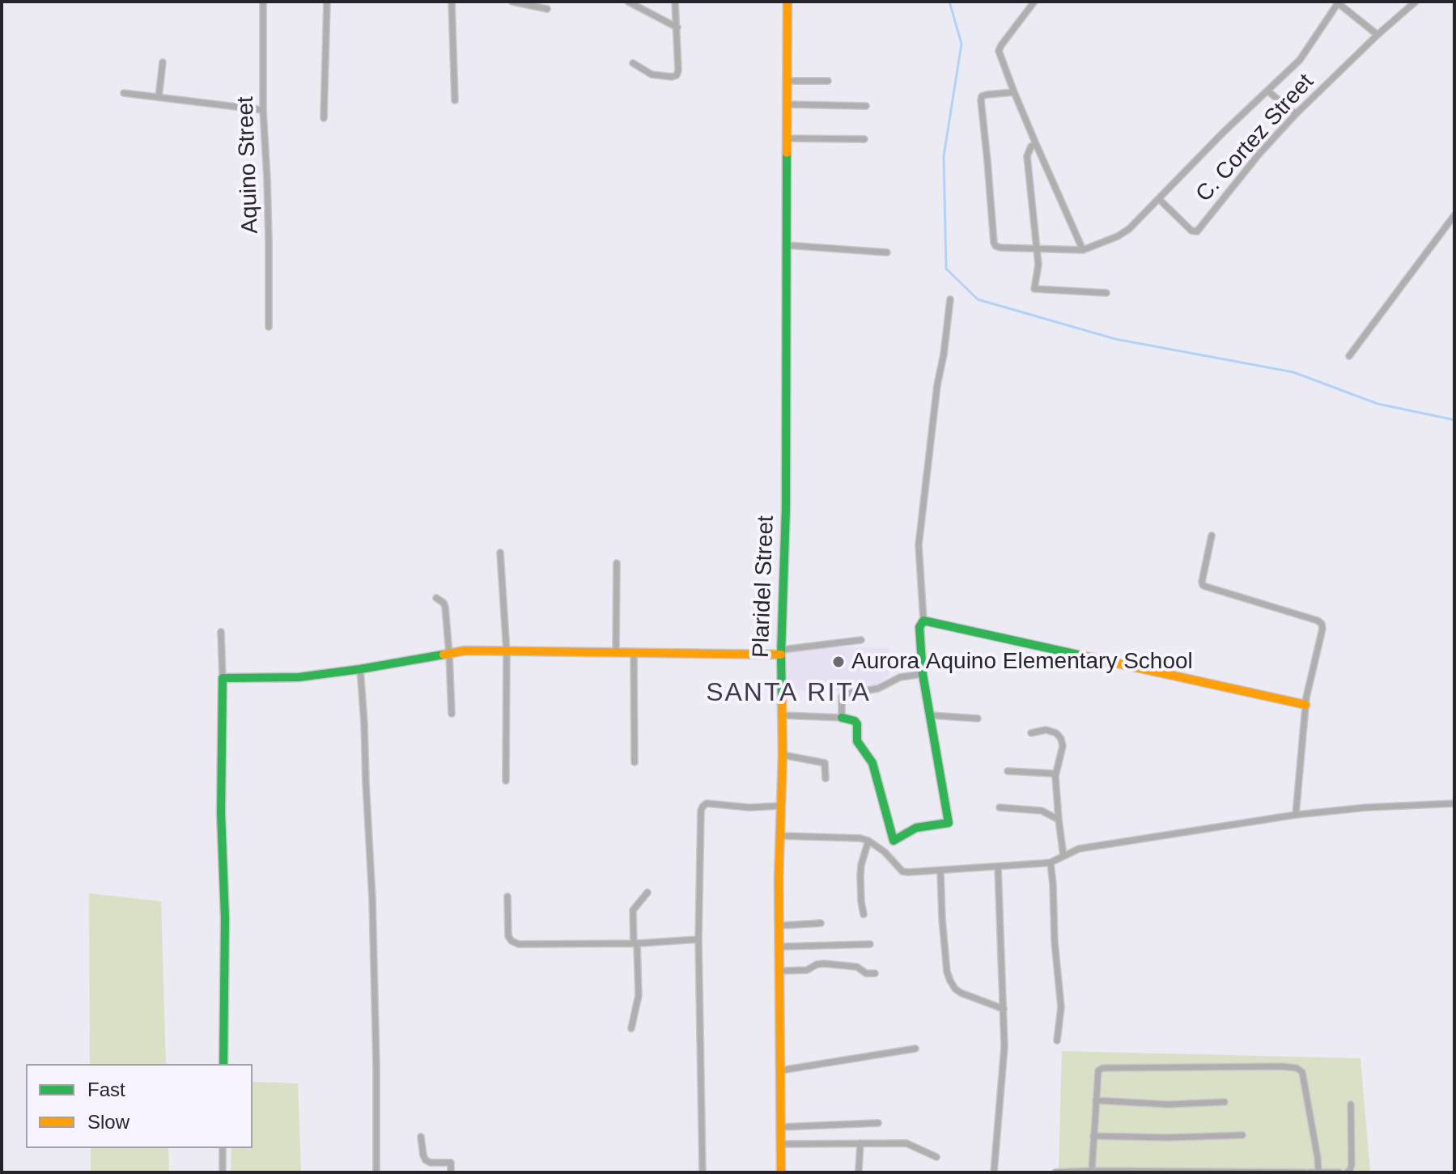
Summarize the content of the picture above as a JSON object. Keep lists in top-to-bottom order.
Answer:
{
  "streets": {
    "street": ["C. Cortez Street", "Aquino Street", "Plaridel Street"]
  },
  "districts": ["SANTA RITA"],
  "places": ["Aurora Aquino Elementary School"],
  "legend": ["Fast", "Slow"]
}
